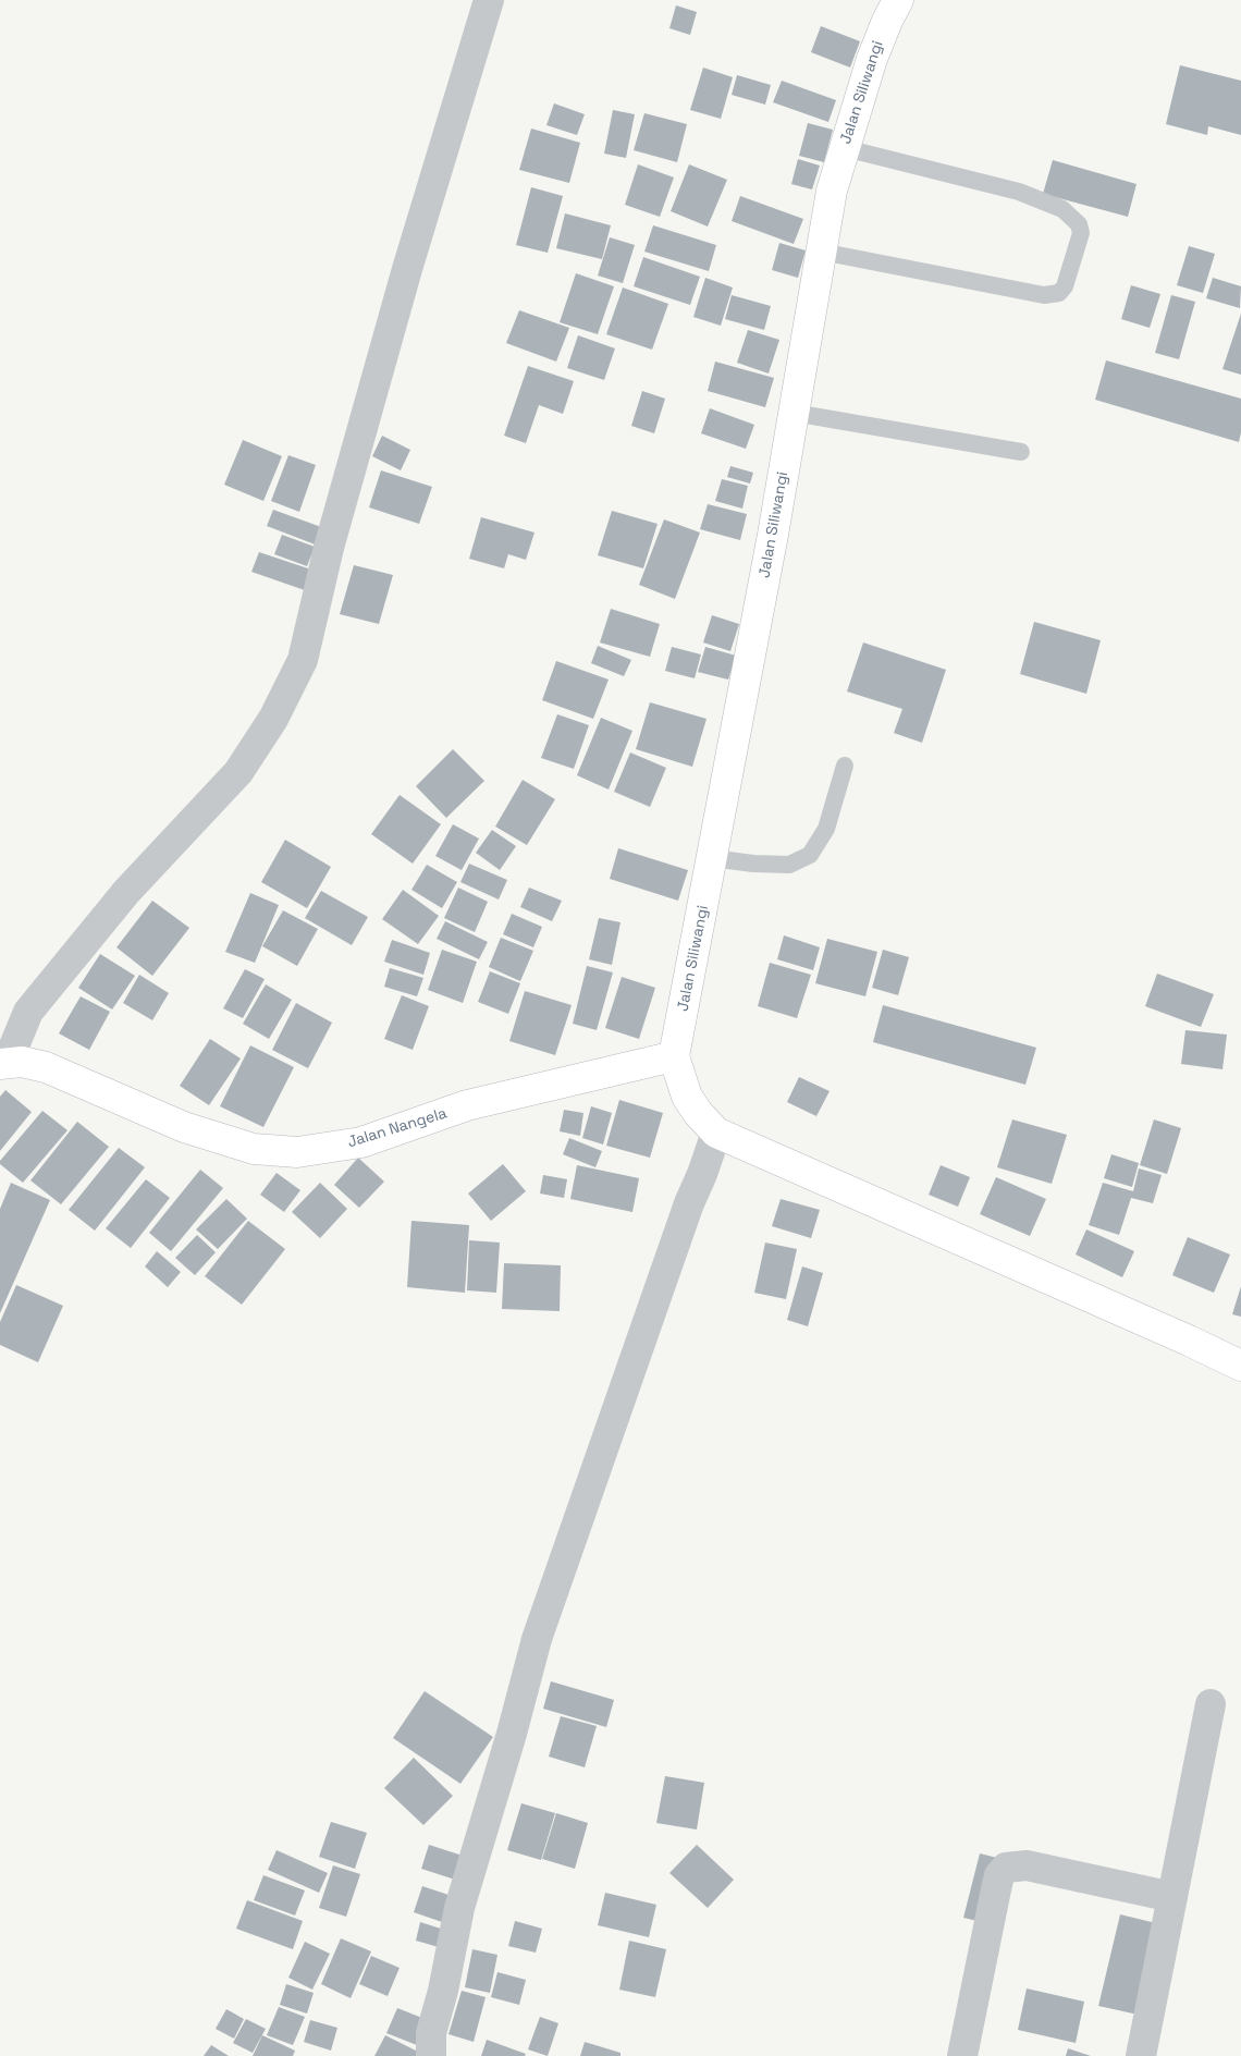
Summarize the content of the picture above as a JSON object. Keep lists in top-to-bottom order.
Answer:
{
  "streets": {
    "main road": ["Jalan Siliwangi", "Jalan Nangela"]
  },
  "crossings": [
    ["Jalan Siliwangi", "Jalan Nangela"]
  ]
}
